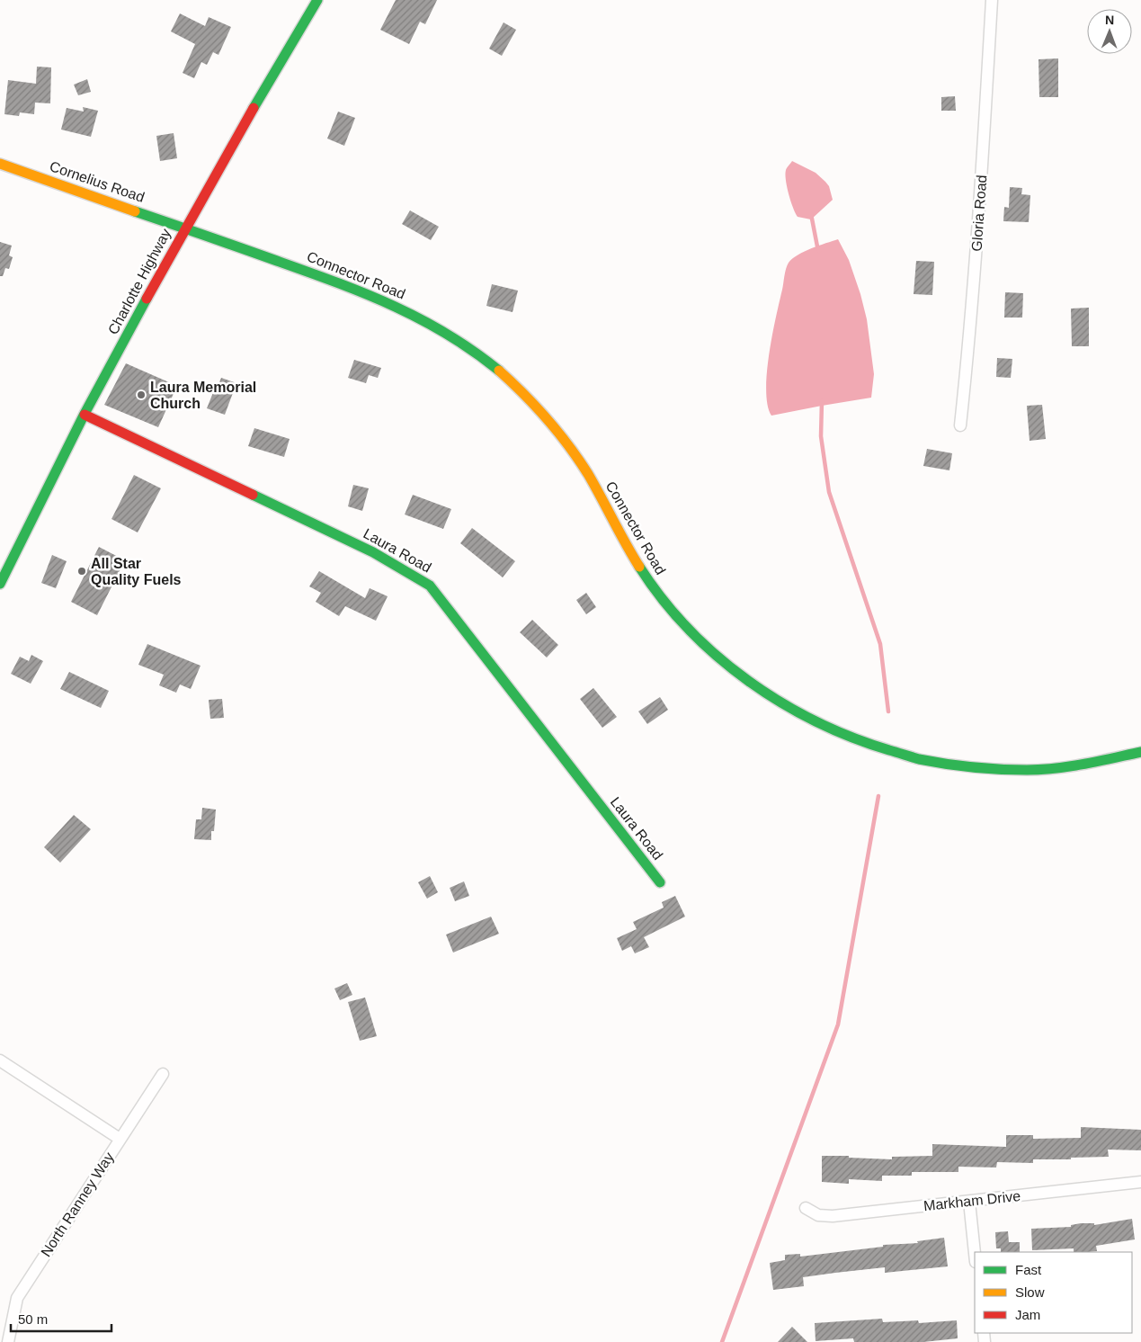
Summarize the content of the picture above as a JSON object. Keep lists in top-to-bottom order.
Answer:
{
  "streets": {
    "street": [
      "Cornelius Road",
      "Gloria Road",
      "Connector Road",
      "Charlotte Highway",
      "Laura Road",
      "Markham Drive",
      "North Ranney Way"
    ]
  },
  "crossings": [
    ["Cornelius Road", "Connector Road"],
    ["Cornelius Road", "Charlotte Highway"],
    ["Connector Road", "Charlotte Highway"],
    ["Charlotte Highway", "Laura Road"]
  ],
  "places": ["Laura Memorial Church", "All Star Quality Fuels"],
  "legend": ["Fast", "Slow", "Jam"],
  "scale_bar": "50 m",
  "north": "top"
}
